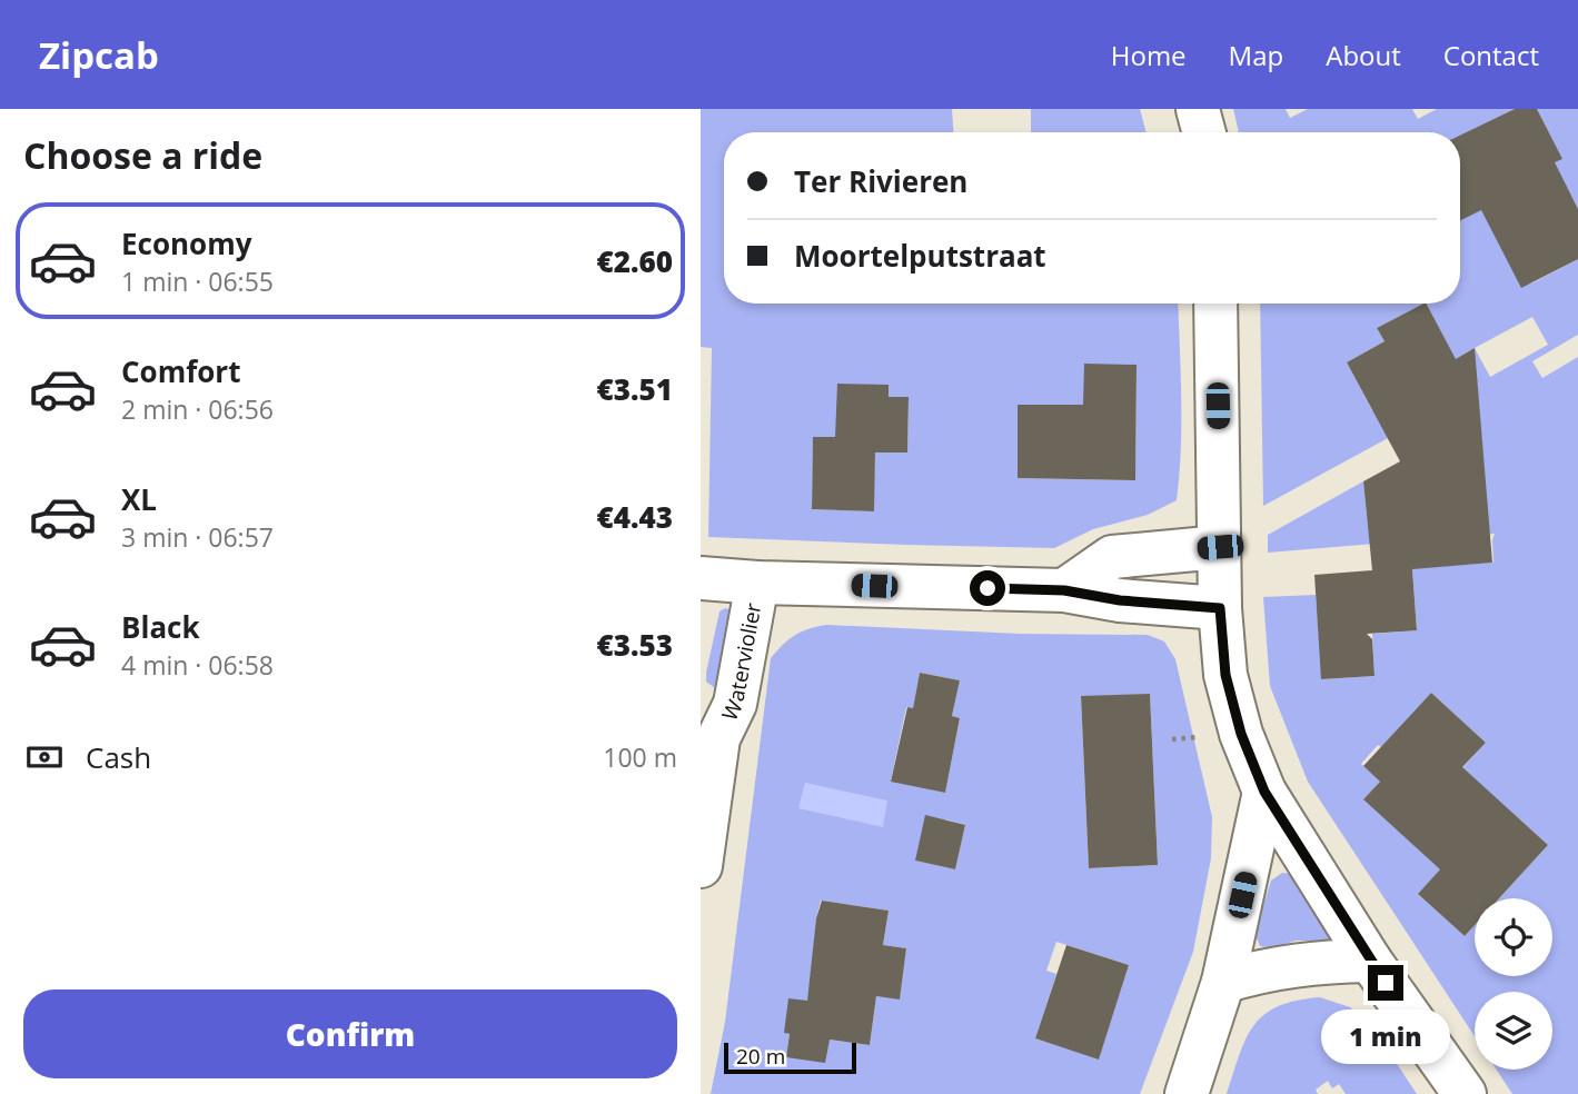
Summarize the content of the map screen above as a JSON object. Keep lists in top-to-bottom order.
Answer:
{
  "streets": {
    "street": ["Waterviolier"]
  },
  "scale_bar": "20 m",
  "page": {
    "header": "Zipcab",
    "nav": [
      "Home",
      "Map",
      "About",
      "Contact"
    ],
    "heading": "Choose a ride",
    "banner": ["Ter Rivieren", "Moortelputstraat"],
    "list": [
      {
        "name": "Economy",
        "note": "1 min · 06:55",
        "value": "€2.60"
      },
      {
        "name": "Comfort",
        "note": "2 min · 06:56",
        "value": "€3.51"
      },
      {
        "name": "XL",
        "note": "3 min · 06:57",
        "value": "€4.43"
      },
      {
        "name": "Black",
        "note": "4 min · 06:58",
        "value": "€3.53"
      }
    ],
    "pay": ["Cash", "100 m"],
    "buttons": "Confirm",
    "bubble": "1 min",
    "scale": "20 m"
  }
}
